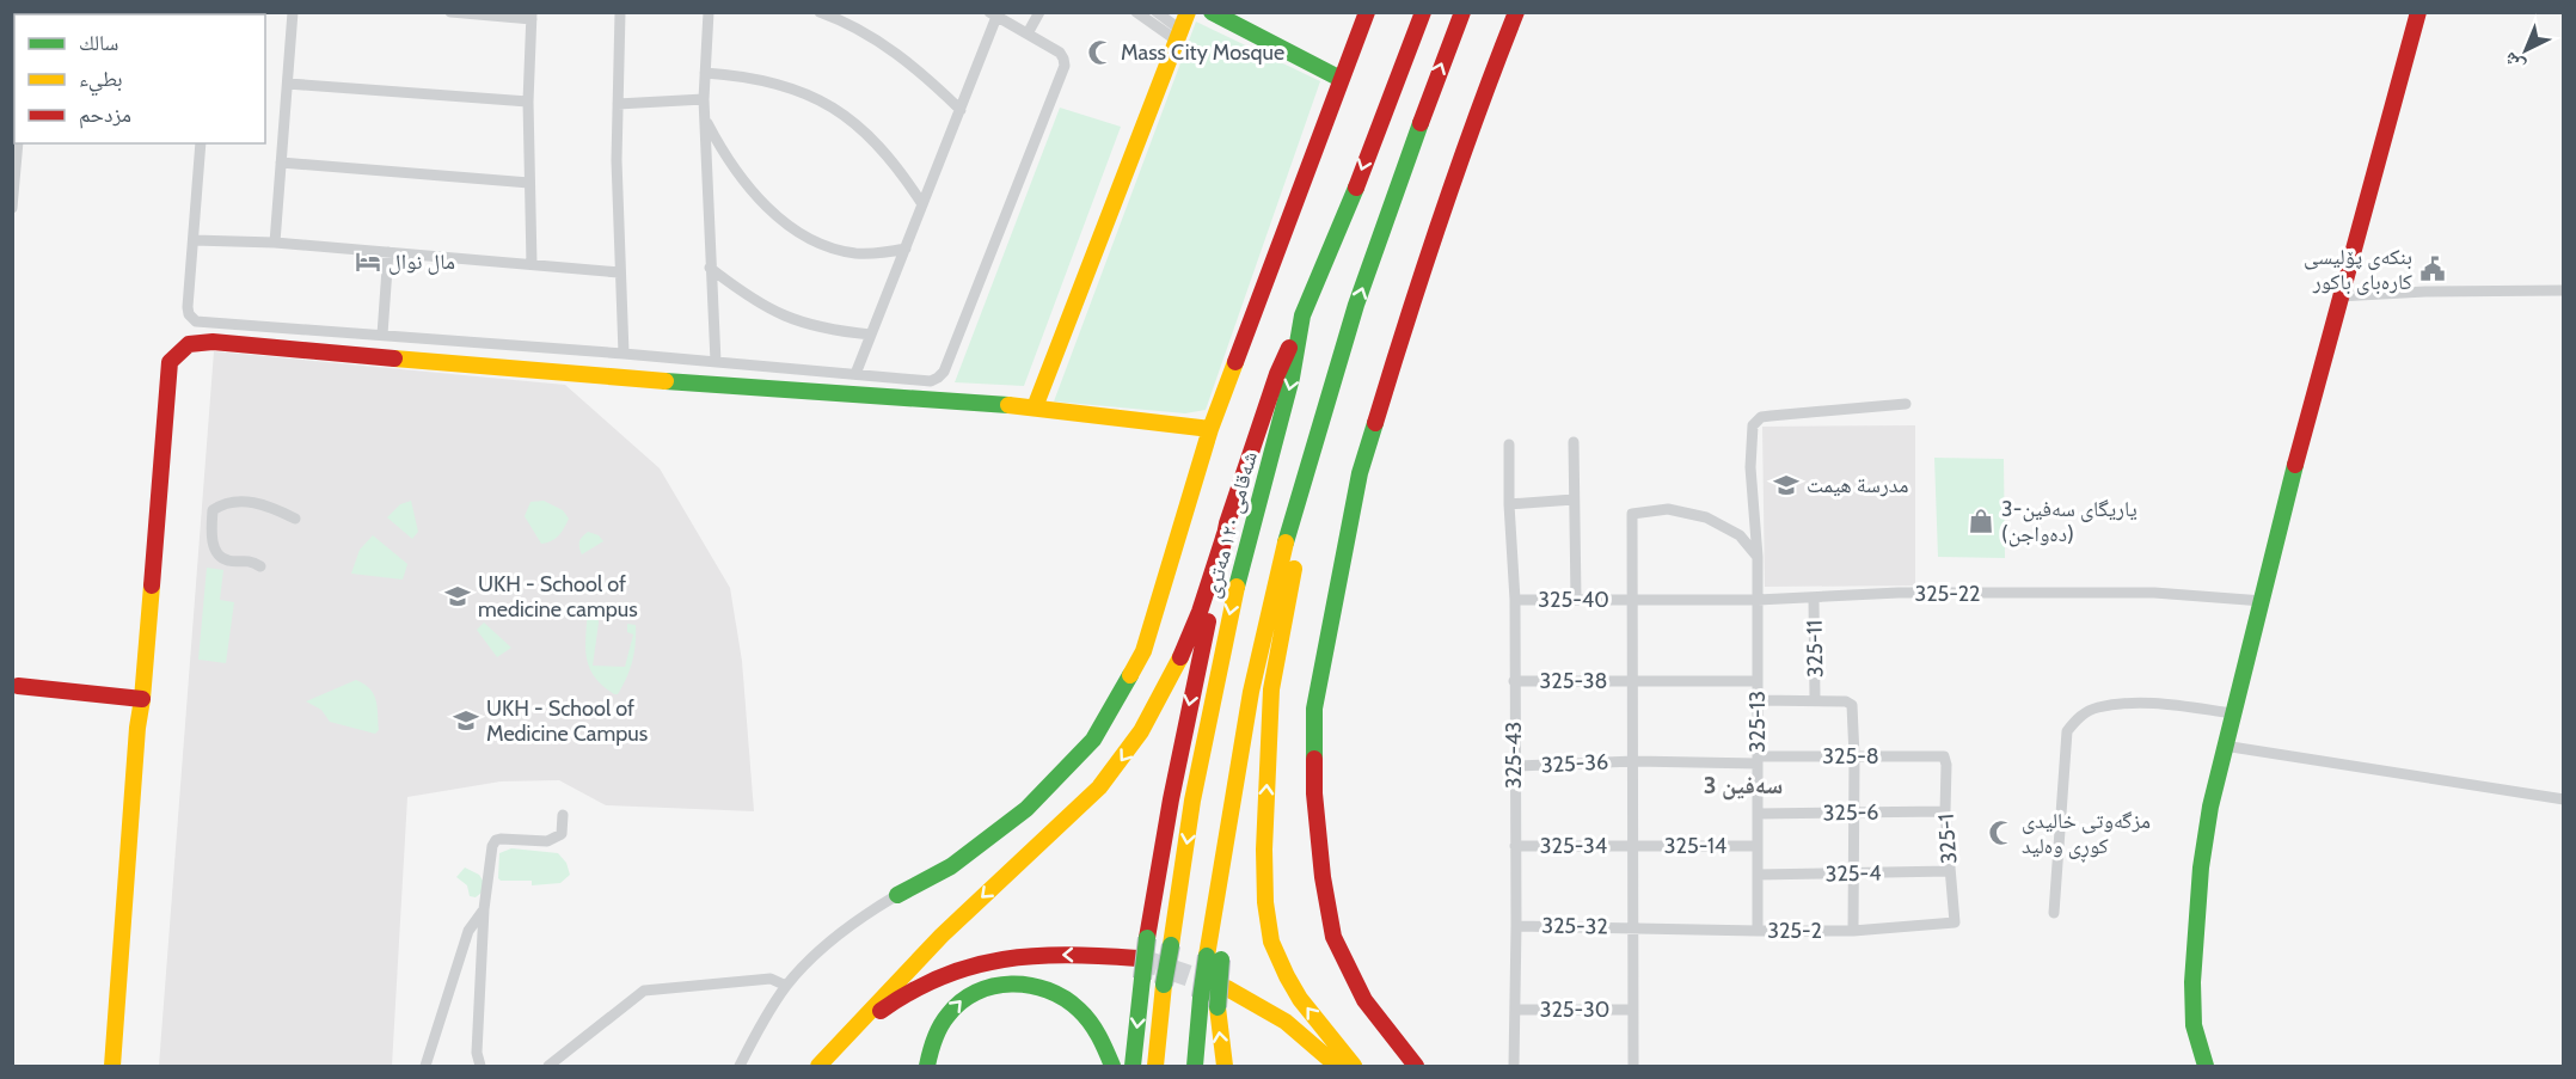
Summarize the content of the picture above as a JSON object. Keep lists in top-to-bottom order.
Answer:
{
  "streets": {
    "main road": ["شەقامی ١٢٠ مەتری"],
    "street": [
      "325-22",
      "325-40",
      "325-11",
      "325-38",
      "325-13",
      "325-43",
      "325-8",
      "325-36",
      "325-6",
      "325-1",
      "325-34",
      "325-14",
      "325-4",
      "325-32",
      "325-2",
      "325-30"
    ]
  },
  "crossings": [
    ["325-22", "325-40"],
    ["325-22", "325-11"],
    ["325-22", "325-13"],
    ["325-40", "325-43"],
    ["325-38", "325-13"],
    ["325-38", "325-43"],
    ["325-13", "325-8"],
    ["325-13", "325-6"],
    ["325-13", "325-14"],
    ["325-13", "325-4"],
    ["325-13", "325-2"],
    ["325-43", "325-36"],
    ["325-43", "325-34"],
    ["325-43", "325-32"],
    ["325-43", "325-30"],
    ["325-8", "325-36"],
    ["325-8", "325-1"],
    ["325-6", "325-1"],
    ["325-1", "325-4"],
    ["325-1", "325-2"],
    ["325-34", "325-14"],
    ["325-32", "325-2"]
  ],
  "districts": ["سەفین 3"],
  "places": {
    "mosque": ["Mass City Mosque", "مزگەوتی خالیدی کوڕی وەلید"],
    "hotel": ["مال نوال"],
    "public building": ["بنکەی پۆلیسی کارەبای باکور"],
    "school or university": ["مدرسة هيمت", "UKH - School of medicine campus", "UKH - School of Medicine Campus"],
    "shop": ["یاریگای سەفین-3 (دەواجن)"]
  },
  "legend": ["سالك", "بطيء", "مزدحم"],
  "north": "bottom left"
}
